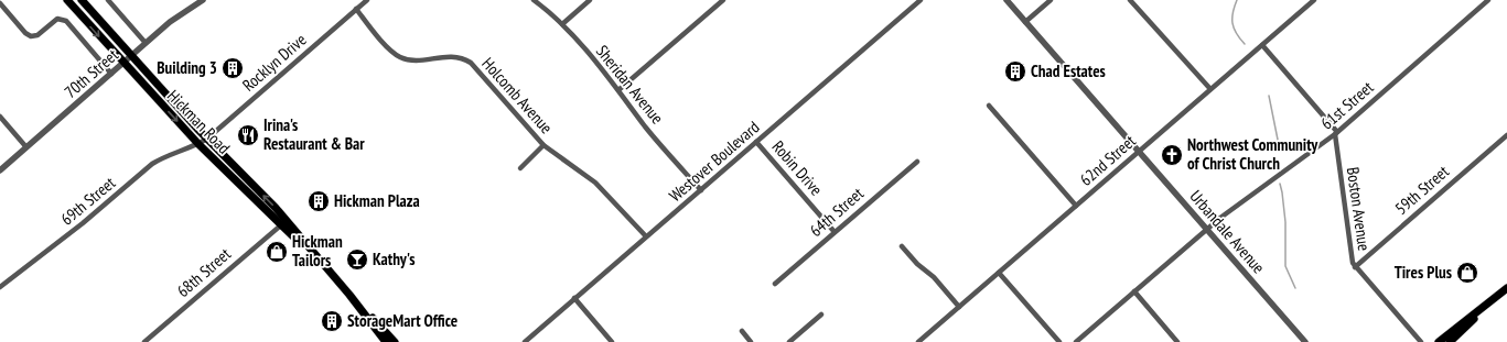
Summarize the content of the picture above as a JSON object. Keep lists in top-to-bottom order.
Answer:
{
  "streets": {
    "main road": ["Hickman Road"],
    "street": [
      "Rocklyn Drive",
      "70th Street",
      "Sheridan Avenue",
      "Holcomb Avenue",
      "61st Street",
      "62nd Street",
      "Westover Boulevard",
      "Robin Drive",
      "59th Street",
      "69th Street",
      "Boston Avenue",
      "64th Street",
      "Urbandale Avenue",
      "68th Street"
    ]
  },
  "crossings": [
    ["Rocklyn Drive", "Holcomb Avenue"],
    ["Rocklyn Drive", "Hickman Road"],
    ["Rocklyn Drive", "69th Street"],
    ["70th Street", "Hickman Road"],
    ["Sheridan Avenue", "Westover Boulevard"],
    ["Holcomb Avenue", "Westover Boulevard"],
    ["61st Street", "Boston Avenue"],
    ["61st Street", "Urbandale Avenue"],
    ["Hickman Road", "69th Street"],
    ["Hickman Road", "68th Street"],
    ["62nd Street", "Urbandale Avenue"],
    ["Westover Boulevard", "Robin Drive"],
    ["Robin Drive", "64th Street"],
    ["59th Street", "Boston Avenue"]
  ],
  "places": {
    "building": [
      "Building 3",
      "Chad Estates",
      "Hickman Plaza",
      "StorageMart Office"
    ],
    "restaurant": ["Irina's Restaurant & Bar"],
    "church": ["Northwest Community of Christ Church"],
    "shop": ["Hickman Tailors", "Tires Plus"],
    "bar": ["Kathy's"]
  }
}
